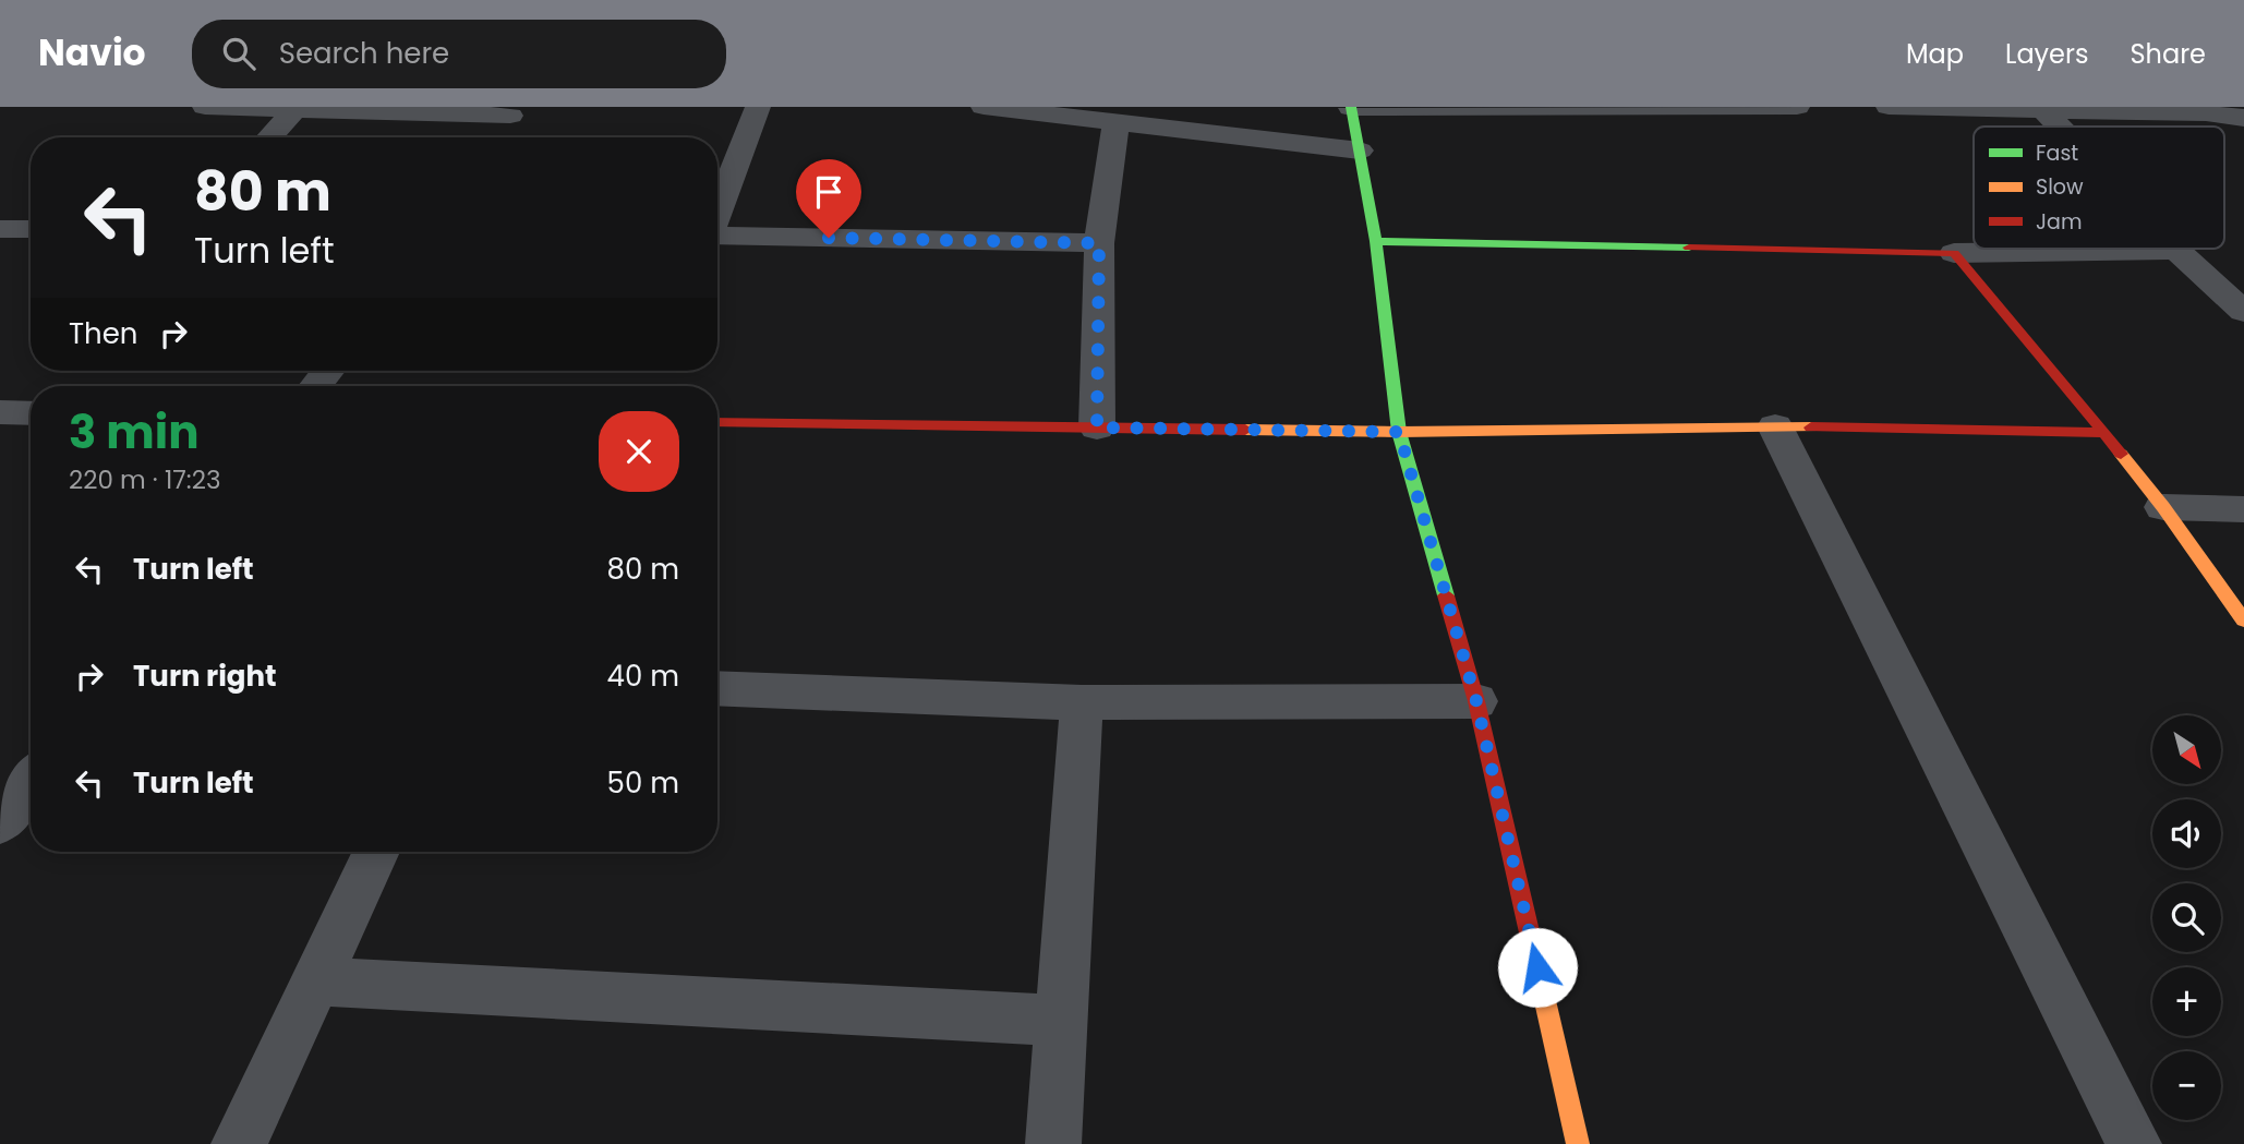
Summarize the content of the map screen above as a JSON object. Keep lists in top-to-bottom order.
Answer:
{
  "legend": ["Fast", "Slow", "Jam"],
  "north": "bottom right",
  "page": {
    "header": "Navio",
    "search": "Search here",
    "nav": ["Map", "Layers", "Share"],
    "turn": ["80 m", "Turn left"],
    "then": "Then",
    "heading": ["3 min", "220 m · 17:23"],
    "list": [
      {
        "name": "Turn left",
        "value": "80 m"
      },
      {
        "name": "Turn right",
        "value": "40 m"
      },
      {
        "name": "Turn left",
        "value": "50 m"
      }
    ],
    "map_buttons": ["+", "−"]
  }
}
